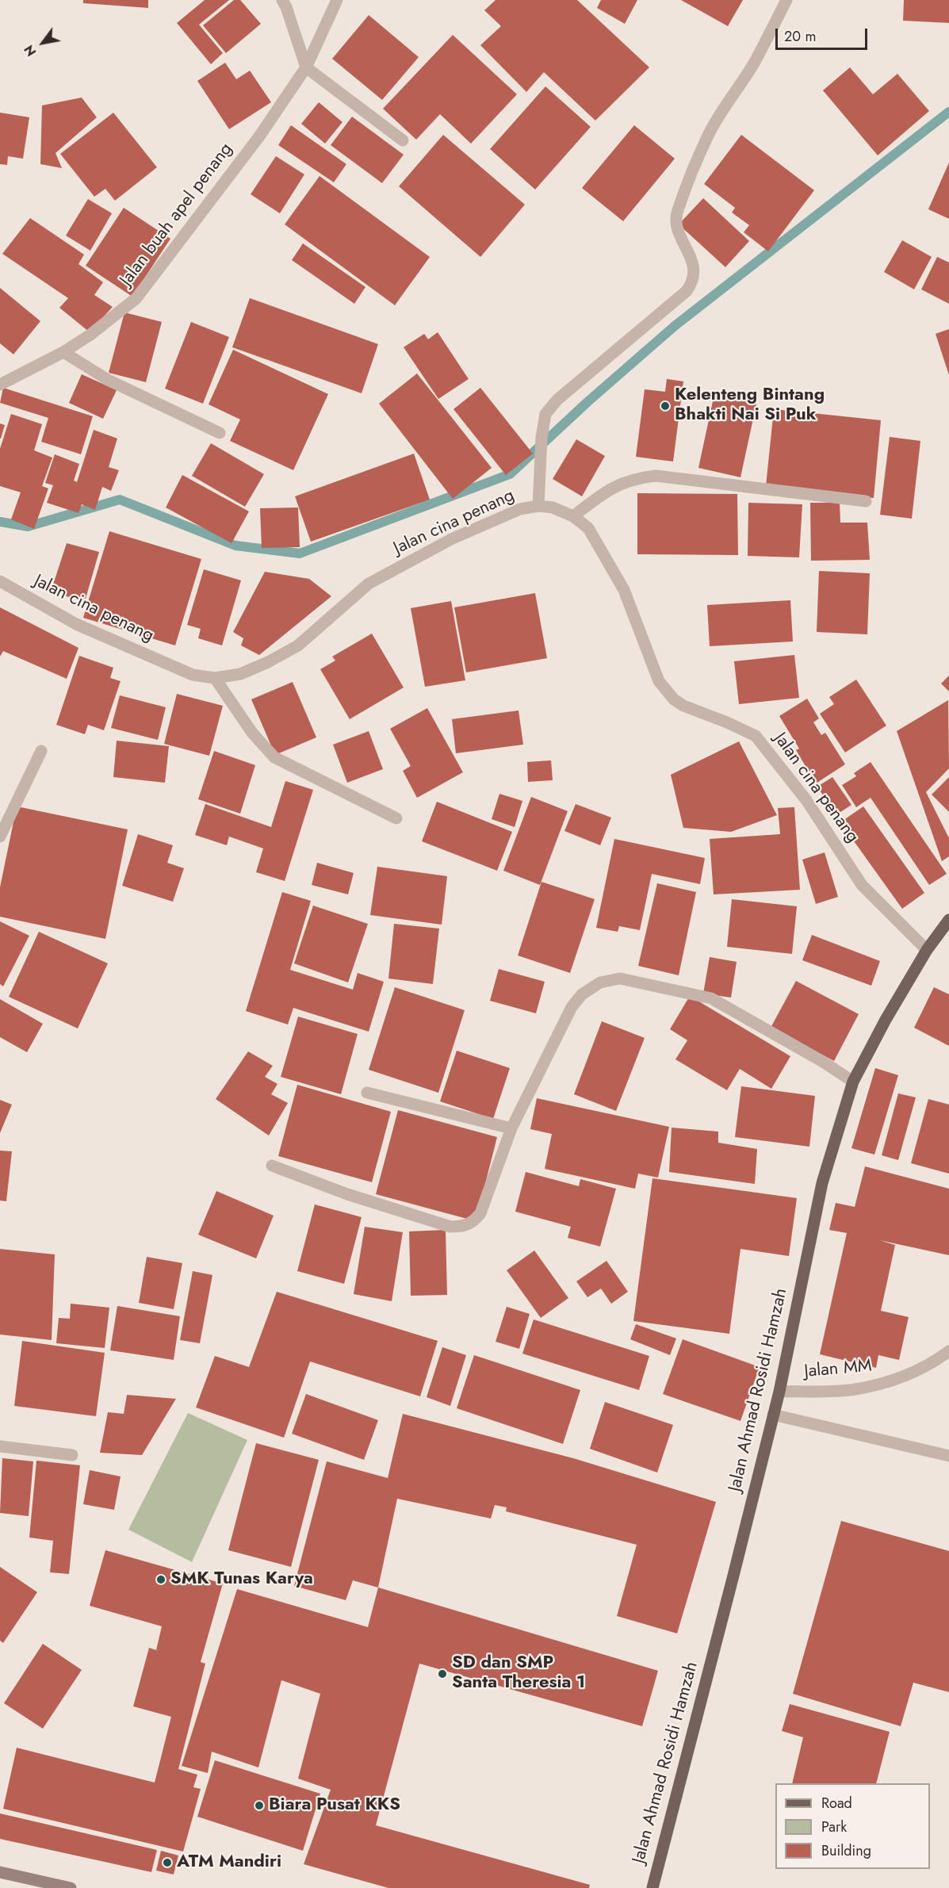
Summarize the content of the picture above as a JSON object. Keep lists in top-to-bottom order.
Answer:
{
  "streets": {
    "main road": ["Jalan Ahmad Rosidi Hamzah"],
    "street": ["Jalan buah apel penang", "Jalan cina penang", "Jalan MM"]
  },
  "crossings": [
    ["Jalan cina penang", "Jalan Ahmad Rosidi Hamzah"],
    ["Jalan MM", "Jalan Ahmad Rosidi Hamzah"]
  ],
  "places": [
    "Kelenteng Bintang Bhakti Nai Si Puk",
    "SMK Tunas Karya",
    "SD dan SMP Santa Theresia 1",
    "Biara Pusat KKS",
    "ATM Mandiri"
  ],
  "legend": ["Road", "Park", "Building"],
  "scale_bar": "20 m",
  "north": "bottom left"
}
